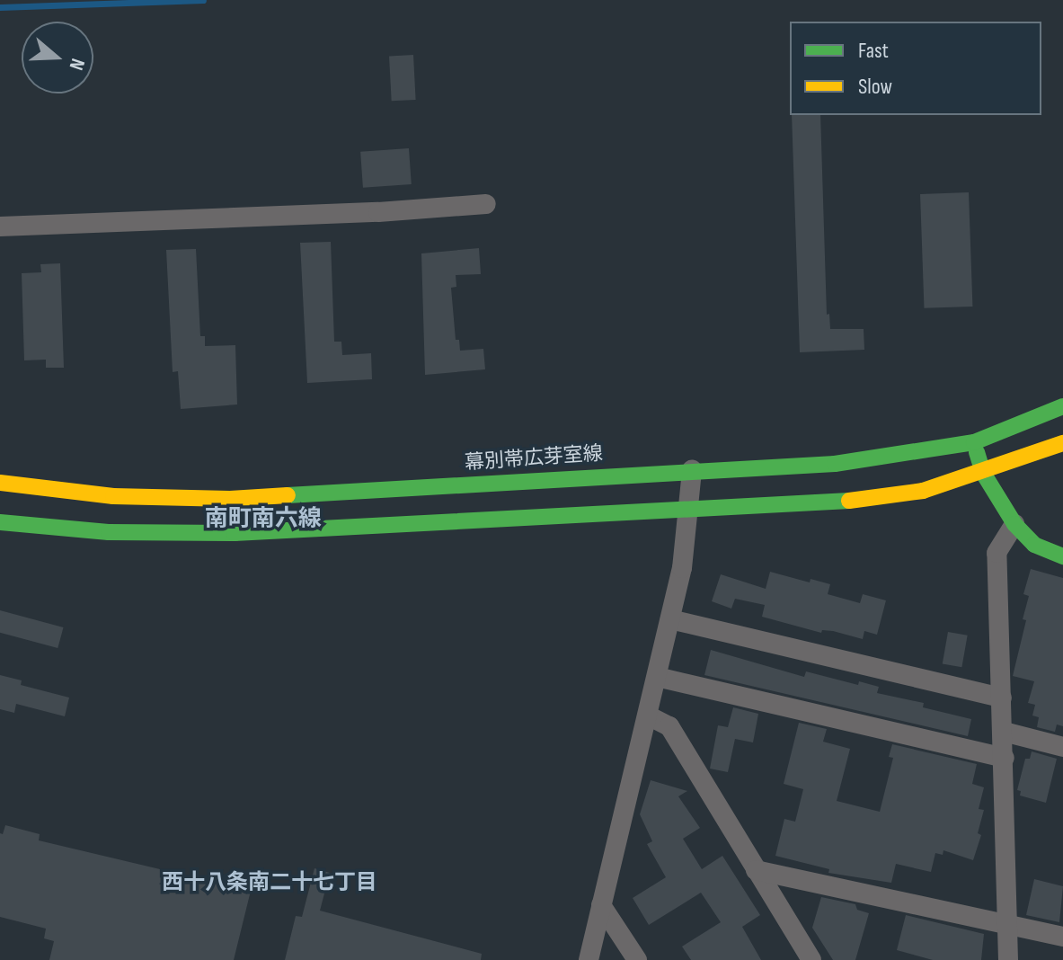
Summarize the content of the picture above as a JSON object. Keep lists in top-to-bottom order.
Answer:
{
  "streets": {
    "main road": ["幕別帯広芽室線"]
  },
  "districts": ["南町南六線", "西十八条南二十七丁目"],
  "legend": ["Fast", "Slow"],
  "north": "right"
}
